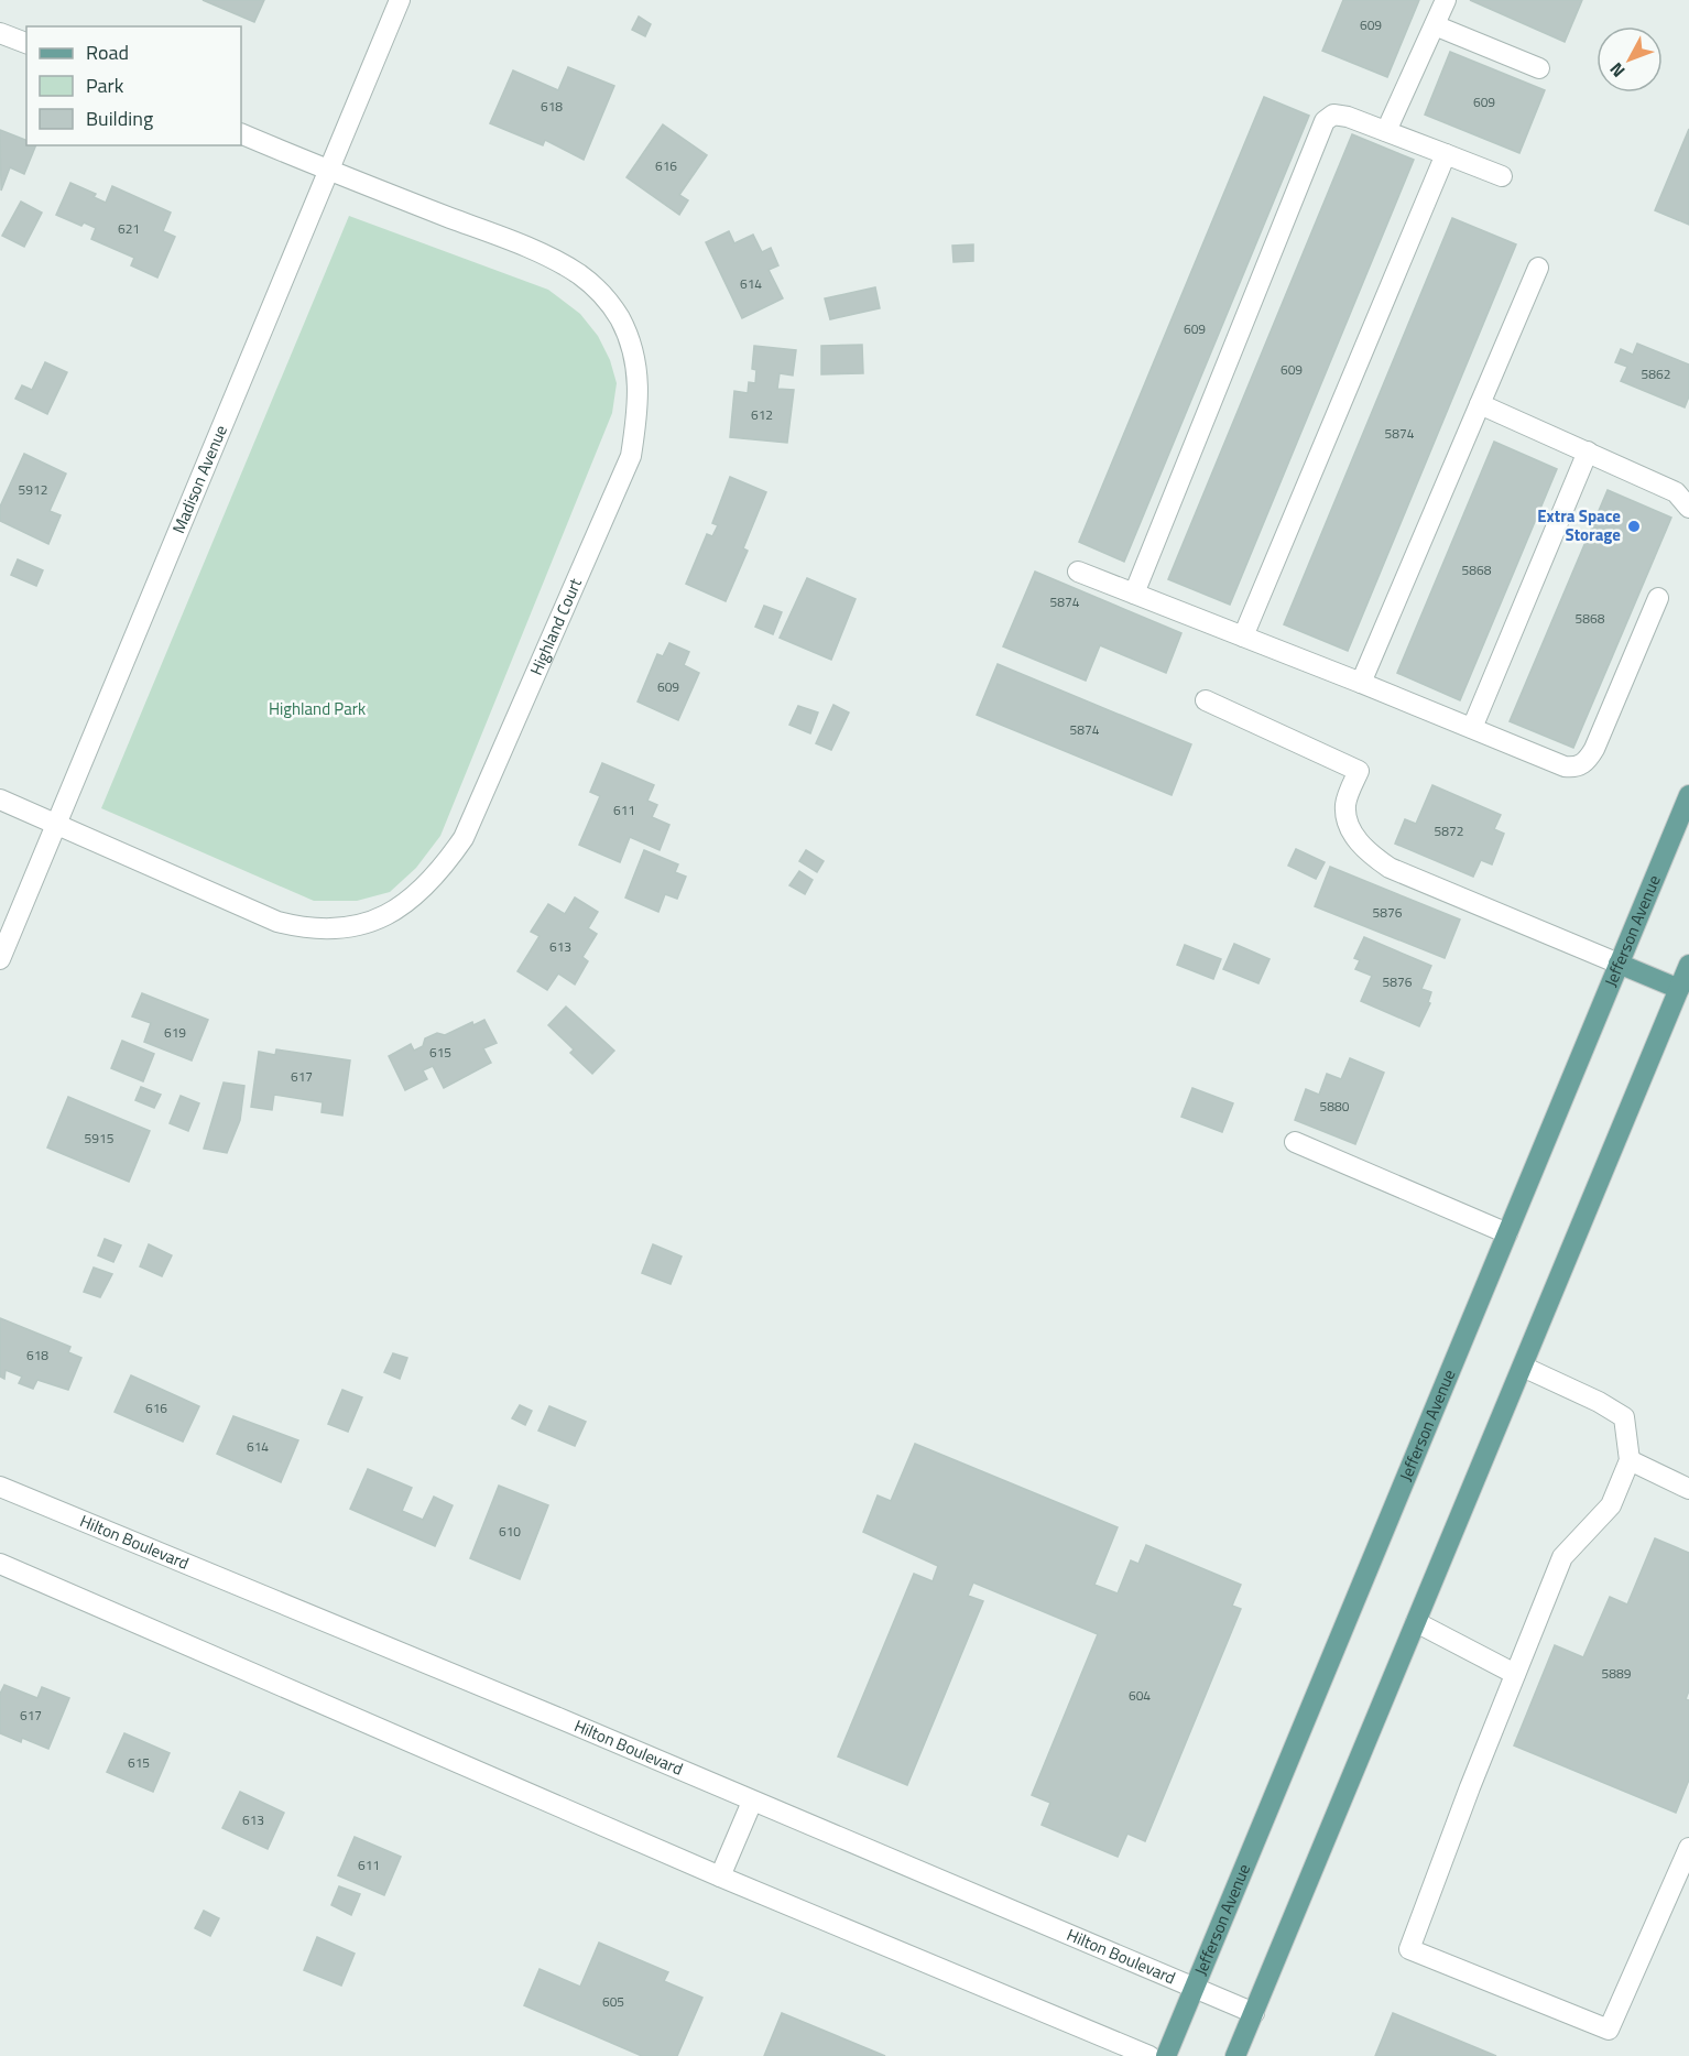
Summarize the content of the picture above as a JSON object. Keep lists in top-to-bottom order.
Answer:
{
  "streets": {
    "main road": ["Jefferson Avenue"],
    "street": ["Madison Avenue", "Highland Court", "Hilton Boulevard"]
  },
  "crossings": [
    ["Madison Avenue", "Highland Court"],
    ["Jefferson Avenue", "Hilton Boulevard"]
  ],
  "parks": ["Highland Park"],
  "places": ["Extra Space Storage"],
  "house_numbers": [
    "609",
    "609",
    "618",
    "616",
    "621",
    "614",
    "609",
    "609",
    "5862",
    "612",
    "5874",
    "5912",
    "5868",
    "5874",
    "5868",
    "609",
    "5874",
    "611",
    "5872",
    "5876",
    "613",
    "5876",
    "619",
    "615",
    "617",
    "5880",
    "5915",
    "618",
    "616",
    "614",
    "610",
    "5889",
    "604",
    "617",
    "615",
    "613",
    "611",
    "605"
  ],
  "legend": ["Road", "Park", "Building"],
  "north": "bottom left"
}
